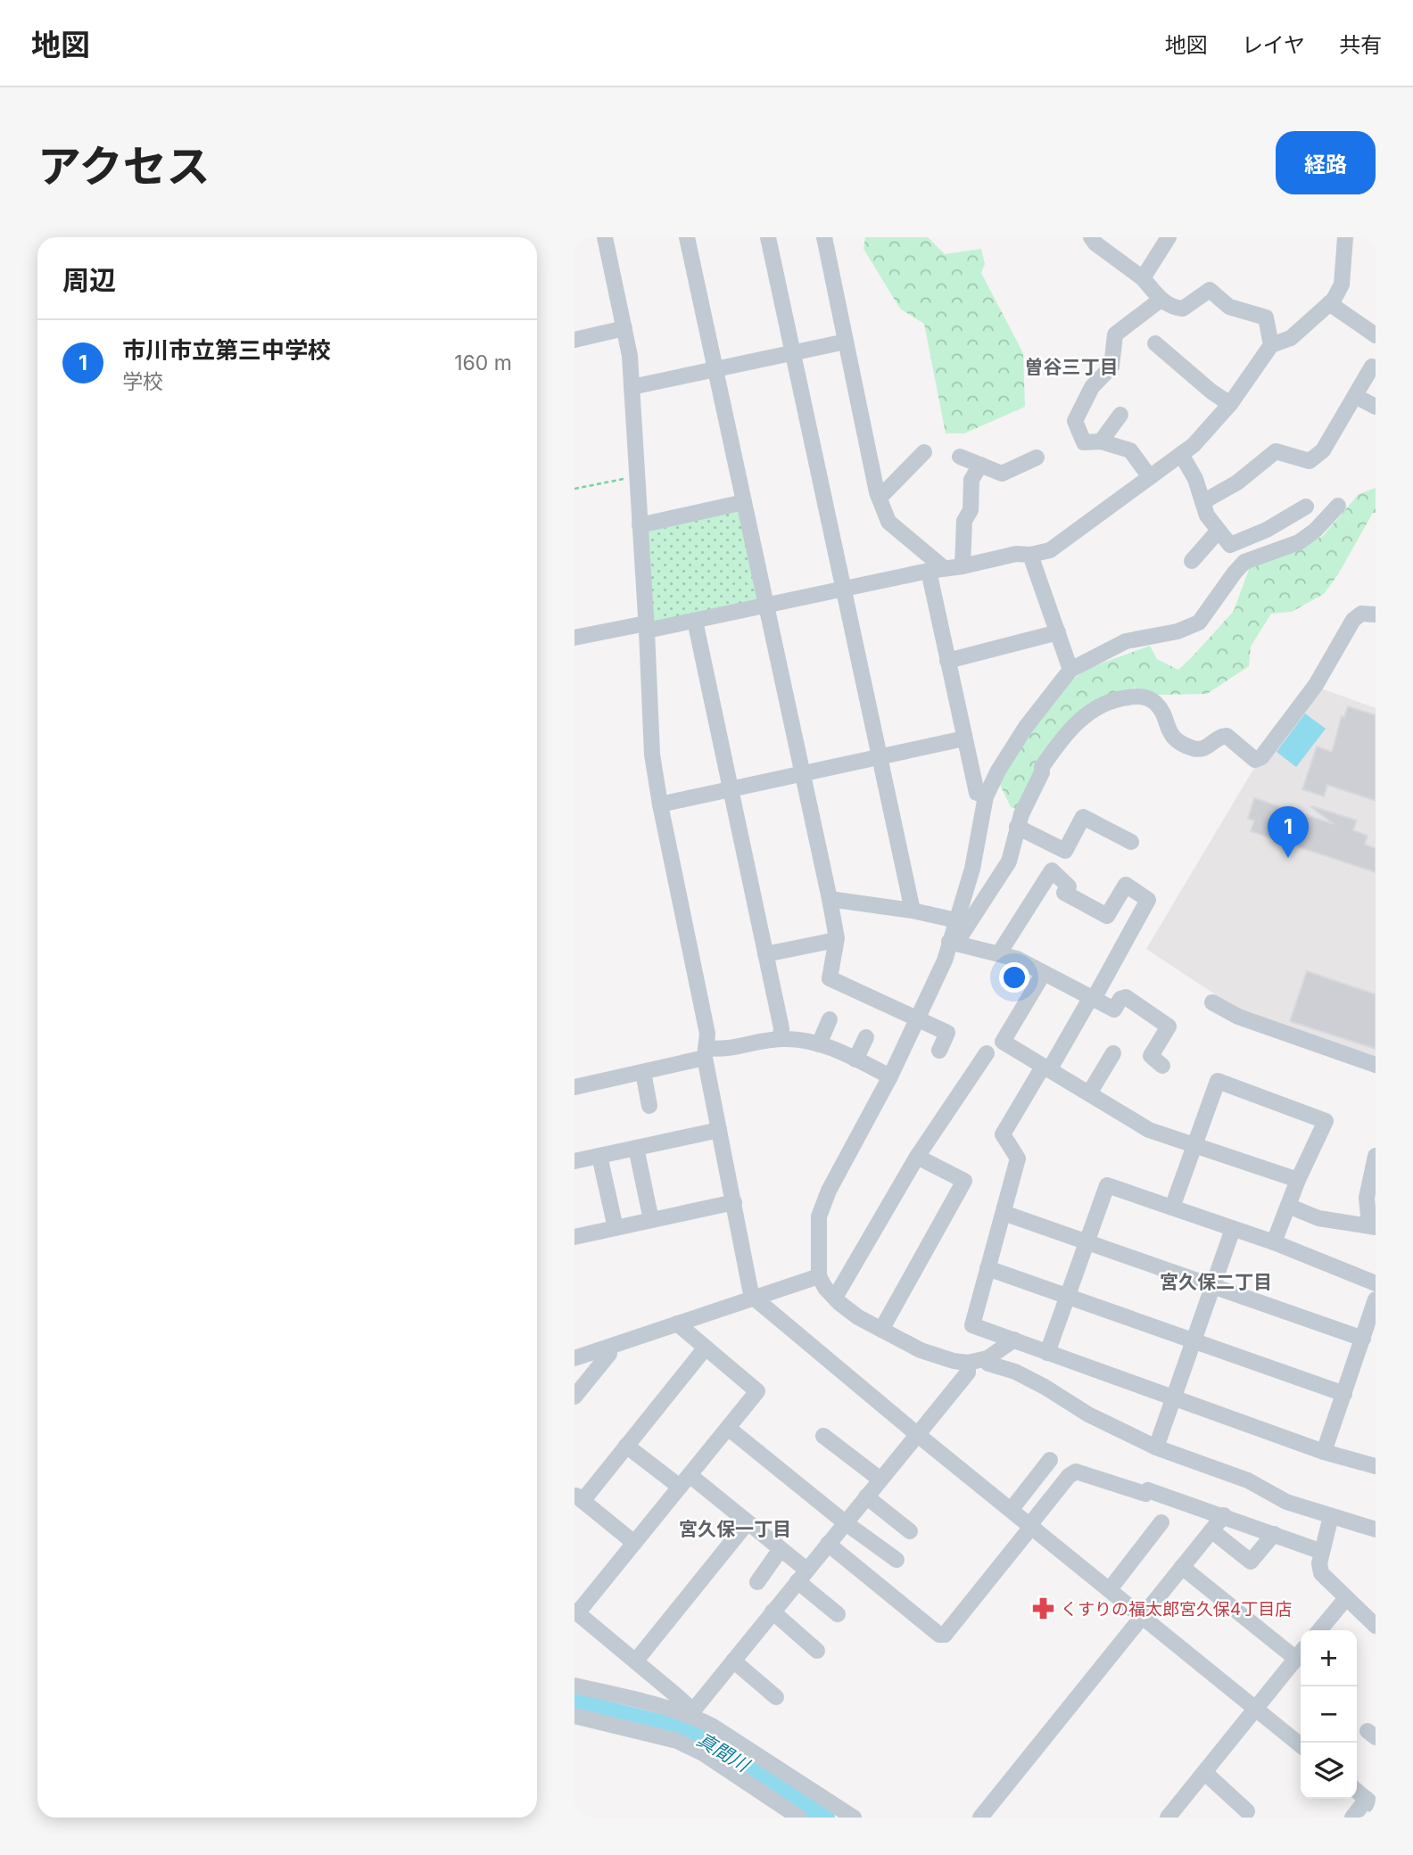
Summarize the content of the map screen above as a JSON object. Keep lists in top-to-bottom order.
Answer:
{
  "districts": ["曽谷三丁目", "宮久保二丁目", "宮久保一丁目"],
  "water": ["真間川"],
  "places": {
    "pharmacy": ["くすりの福太郎宮久保4丁目店"]
  },
  "page": {
    "header": "地図",
    "nav": ["地図", "レイヤ", "共有"],
    "title": "アクセス",
    "buttons": "経路",
    "heading": "周辺",
    "list": [
      {
        "mark": "1",
        "name": "市川市立第三中学校",
        "note": "学校",
        "value": "160 m"
      }
    ],
    "pins": "1",
    "map_buttons": ["+", "−"]
  }
}
